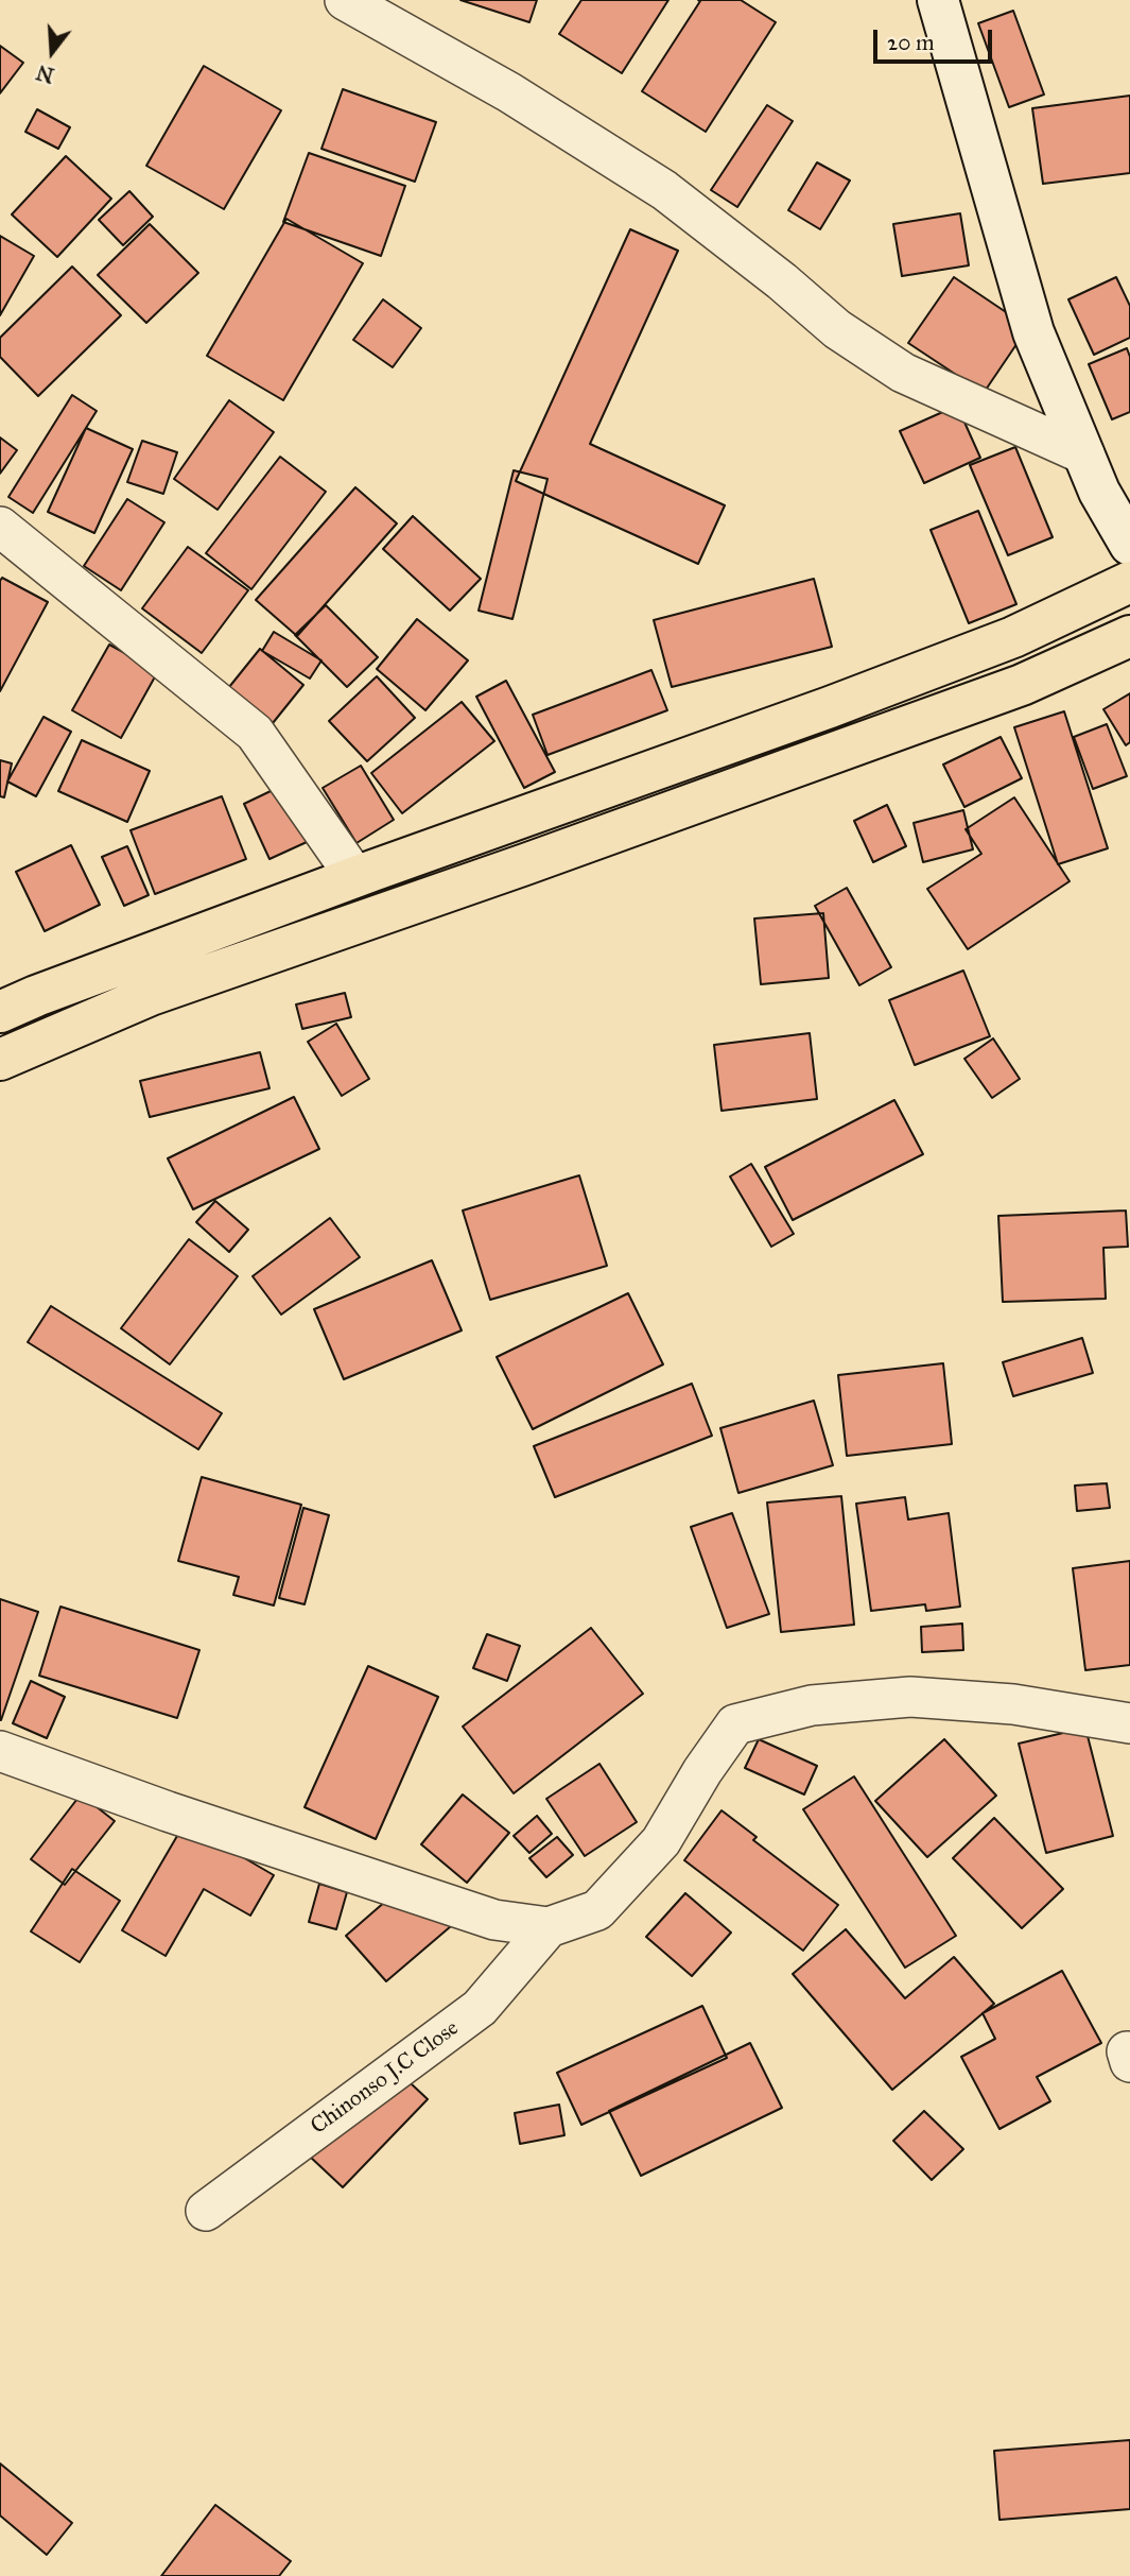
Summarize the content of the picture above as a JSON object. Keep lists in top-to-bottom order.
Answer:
{
  "streets": {
    "street": ["Chinonso J.C Close"]
  },
  "scale_bar": "20 m",
  "north": "bottom"
}
